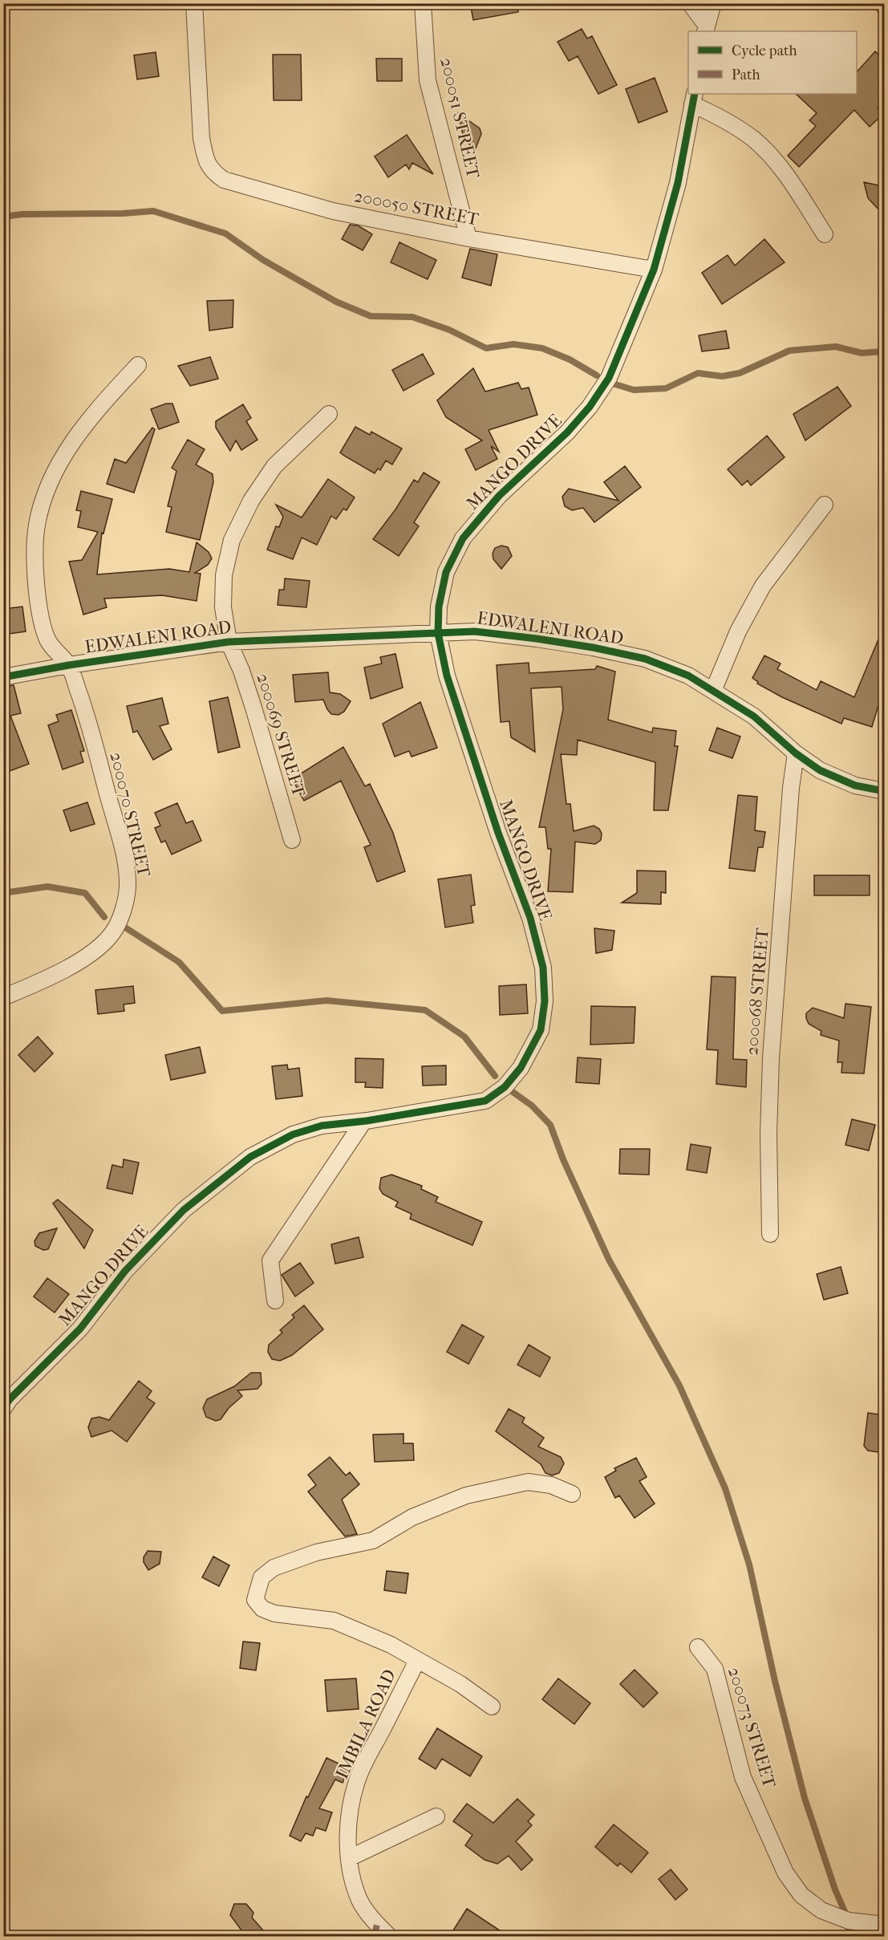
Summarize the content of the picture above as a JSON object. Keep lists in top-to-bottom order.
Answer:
{
  "streets": {
    "street": [
      "200051 STREET",
      "200050 STREET",
      "MANGO DRIVE",
      "EDWALENI ROAD",
      "200069 STREET",
      "200070 STREET",
      "200068 STREET",
      "IMBILA ROAD",
      "200073 STREET"
    ]
  },
  "crossings": [
    ["200051 STREET", "200050 STREET"],
    ["200050 STREET", "MANGO DRIVE"],
    ["MANGO DRIVE", "EDWALENI ROAD"],
    ["EDWALENI ROAD", "200069 STREET"],
    ["EDWALENI ROAD", "200070 STREET"],
    ["EDWALENI ROAD", "200068 STREET"]
  ],
  "legend": ["Cycle path", "Path"]
}
